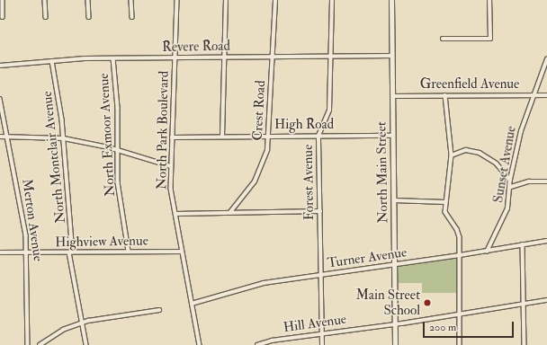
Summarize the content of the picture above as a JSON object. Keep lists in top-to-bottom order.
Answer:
{
  "streets": {
    "street": [
      "Revere Road",
      "Greenfield Avenue",
      "Crest Road",
      "High Road",
      "North Park Boulevard",
      "North Exmoor Avenue",
      "North Montclair Avenue",
      "Sunset Avenue",
      "North Main Street",
      "Forest Avenue",
      "Merton Avenue",
      "Highview Avenue",
      "Turner Avenue",
      "Hill Avenue"
    ]
  },
  "crossings": [
    ["Revere Road", "Crest Road"],
    ["Revere Road", "North Park Boulevard"],
    ["Revere Road", "North Exmoor Avenue"],
    ["Revere Road", "North Montclair Avenue"],
    ["Revere Road", "North Main Street"],
    ["Revere Road", "Forest Avenue"],
    ["Greenfield Avenue", "Sunset Avenue"],
    ["Greenfield Avenue", "North Main Street"],
    ["Crest Road", "High Road"],
    ["High Road", "North Park Boulevard"],
    ["High Road", "North Main Street"],
    ["High Road", "Forest Avenue"],
    ["North Park Boulevard", "Highview Avenue"],
    ["North Park Boulevard", "Turner Avenue"],
    ["North Exmoor Avenue", "Highview Avenue"],
    ["North Montclair Avenue", "Highview Avenue"],
    ["Sunset Avenue", "Turner Avenue"],
    ["North Main Street", "Turner Avenue"],
    ["North Main Street", "Hill Avenue"],
    ["Forest Avenue", "Turner Avenue"],
    ["Forest Avenue", "Hill Avenue"],
    ["Merton Avenue", "Highview Avenue"]
  ],
  "places": ["Main Street School"],
  "scale_bar": "200 m"
}
